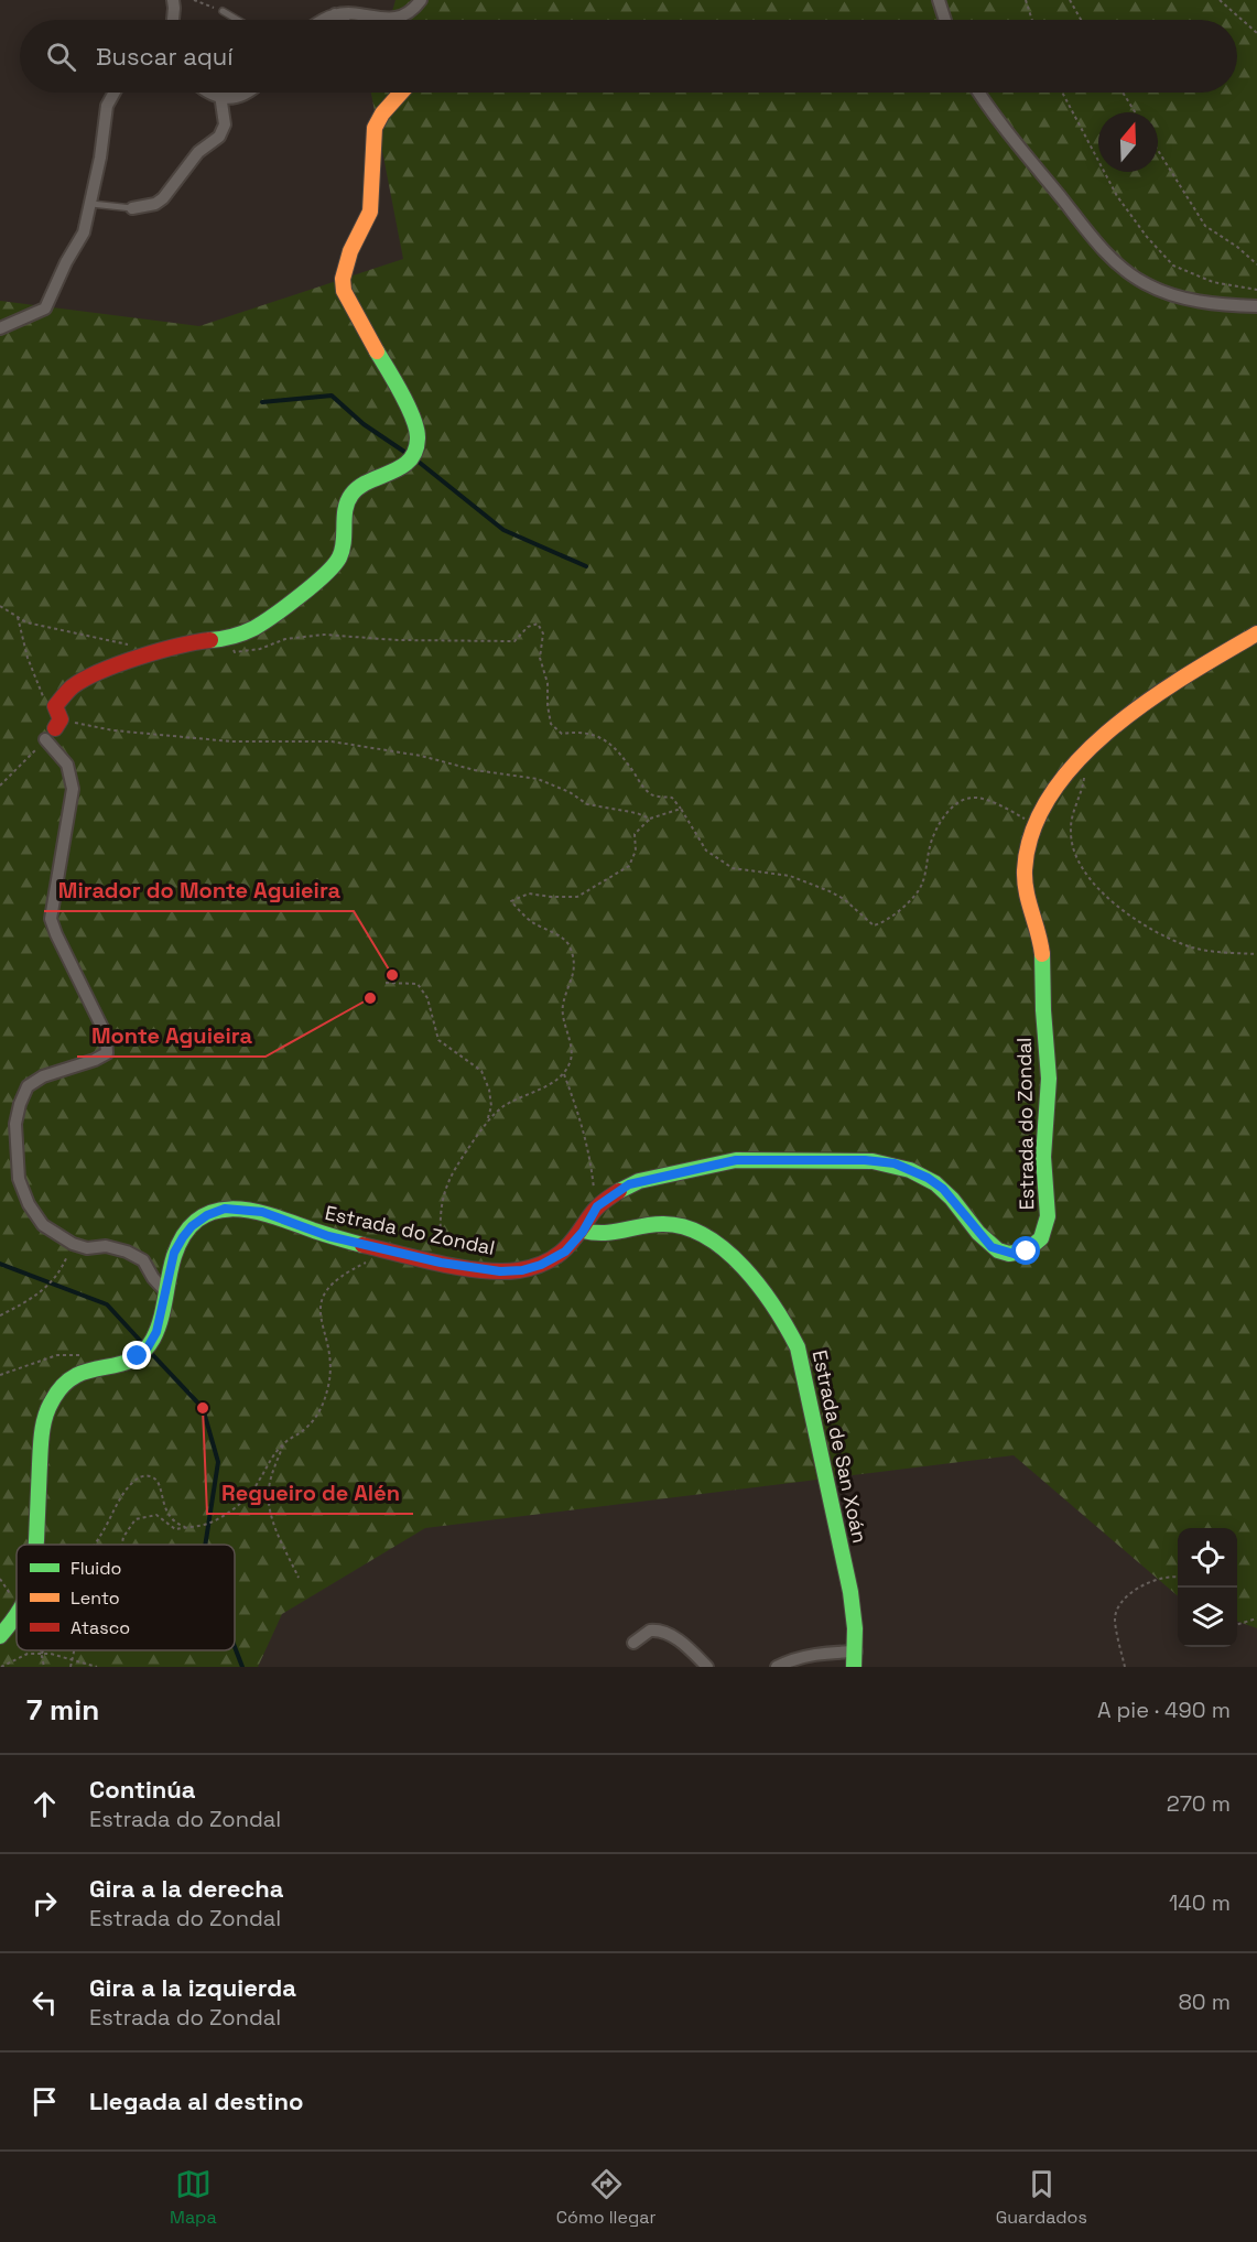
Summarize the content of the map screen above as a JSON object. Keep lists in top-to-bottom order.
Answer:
{
  "streets": {
    "street": ["Estrada do Zondal", "Estrada de San Xoán"]
  },
  "crossings": [
    ["Estrada do Zondal", "Estrada de San Xoán"]
  ],
  "places": ["Mirador do Monte Aguieira", "Monte Aguieira", "Regueiro de Alén"],
  "legend": ["Fluido", "Lento", "Atasco"],
  "north": "top",
  "page": {
    "search": "Buscar aquí",
    "heading": ["7 min", "A pie · 490 m"],
    "list": [
      ["Continúa", "Estrada do Zondal", "270 m"],
      ["Gira a la derecha", "Estrada do Zondal", "140 m"],
      ["Gira a la izquierda", "Estrada do Zondal", "80 m"],
      "Llegada al destino"
    ],
    "nav": ["Mapa", "Cómo llegar", "Guardados"]
  }
}
